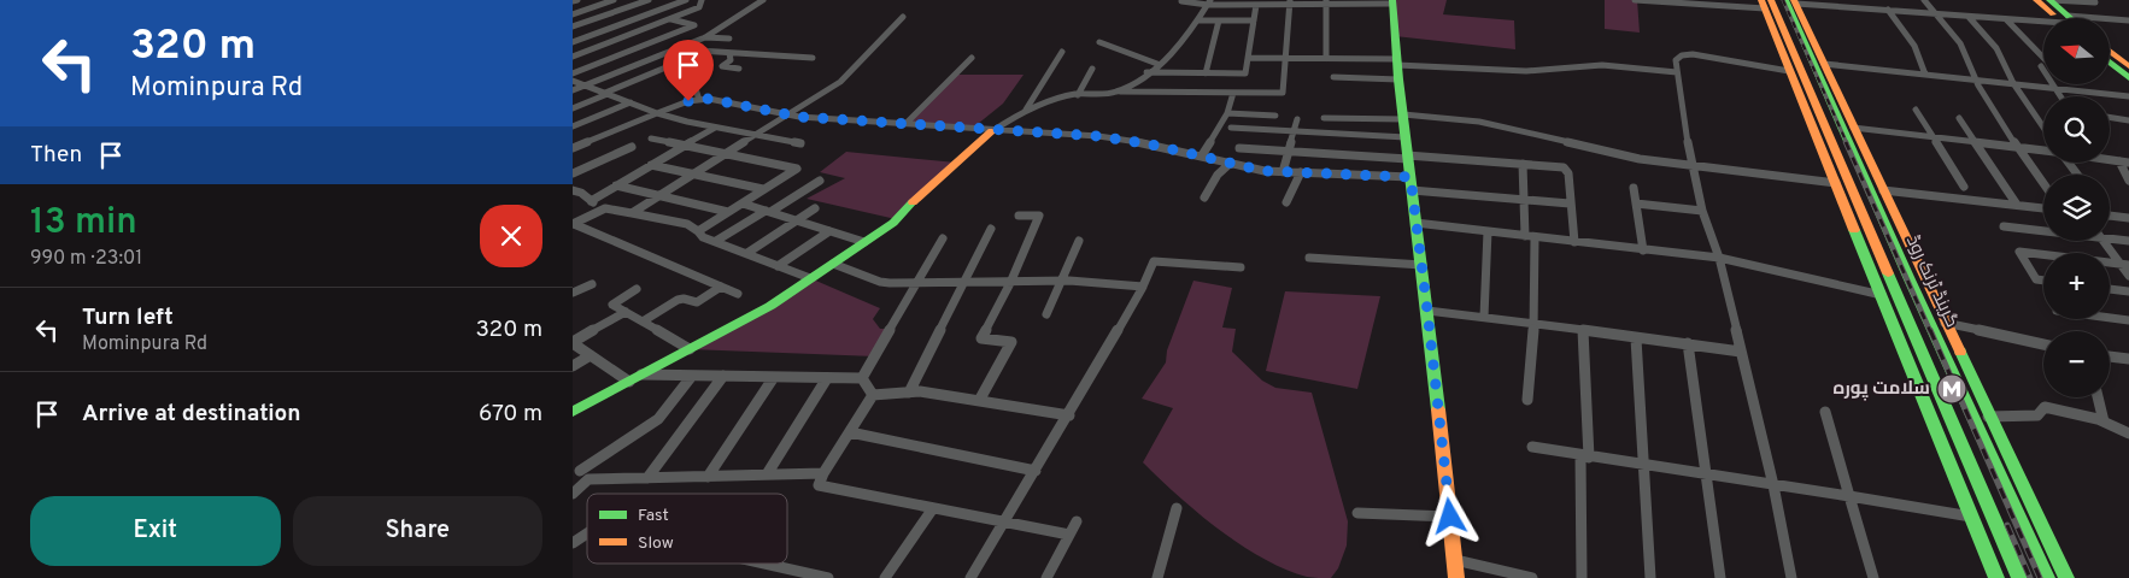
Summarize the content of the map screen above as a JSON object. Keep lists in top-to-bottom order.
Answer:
{
  "streets": {
    "main road": ["گرینڈ ٹرنک روڈ"]
  },
  "places": {
    "metro station": ["سلامت پورہ"]
  },
  "legend": ["Fast", "Slow"],
  "north": "left",
  "page": {
    "turn": ["320 m", "Mominpura Rd"],
    "map_buttons": ["+", "−"],
    "then": "Then",
    "heading": ["13 min", "990 m · 23:01"],
    "list": [
      {
        "name": "Turn left",
        "note": "Mominpura Rd",
        "value": "320 m"
      },
      {
        "name": "Arrive at destination",
        "value": "670 m"
      }
    ],
    "buttons": ["Exit", "Share"]
  }
}
